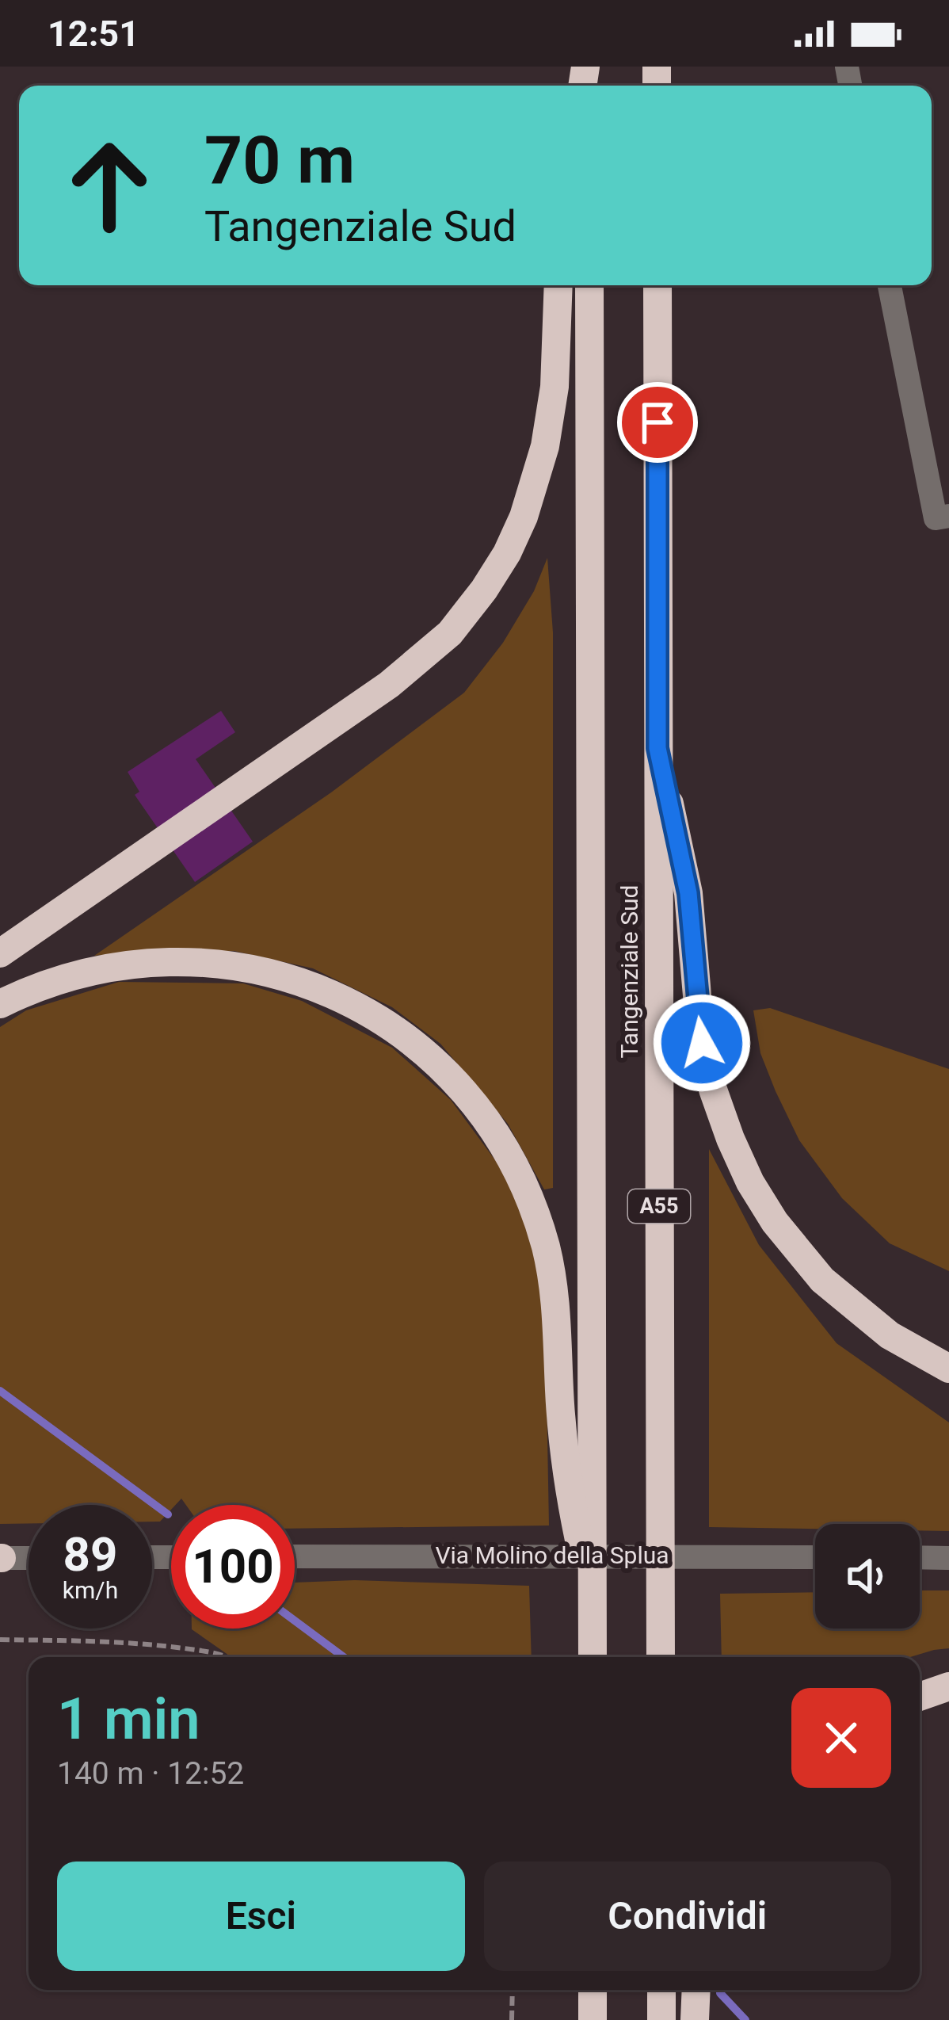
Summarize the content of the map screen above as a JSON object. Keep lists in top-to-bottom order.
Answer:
{
  "streets": {
    "highway": ["Tangenziale Sud", "A55"],
    "street": ["Via Molino della Splua"]
  },
  "page": {
    "status": "12:51",
    "turn": ["70 m", "Tangenziale Sud"],
    "speed": "89 km/h",
    "limit": "100",
    "heading": ["1 min", "140 m · 12:52"],
    "buttons": ["Esci", "Condividi"]
  }
}
